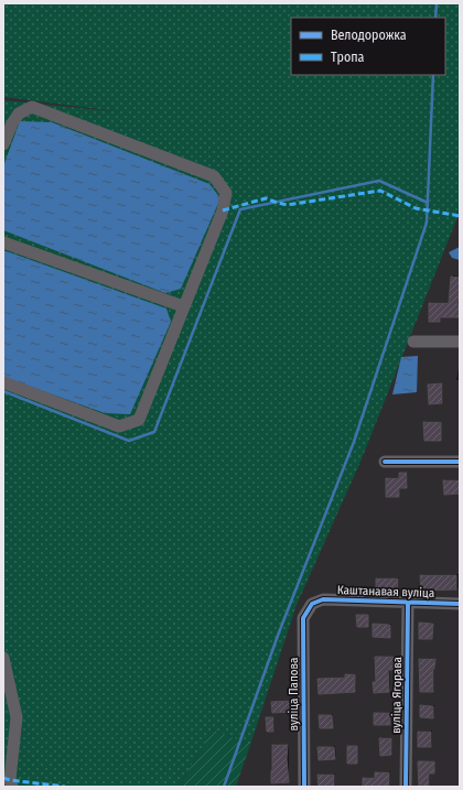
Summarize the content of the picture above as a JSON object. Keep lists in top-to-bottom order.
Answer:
{
  "streets": {
    "street": ["Каштанавая вуліца", "вуліца Папова", "вуліца Ягорава"]
  },
  "crossings": [
    ["Каштанавая вуліца", "вуліца Папова"],
    ["Каштанавая вуліца", "вуліца Ягорава"]
  ],
  "legend": ["Велодорожка", "Тропа"]
}
